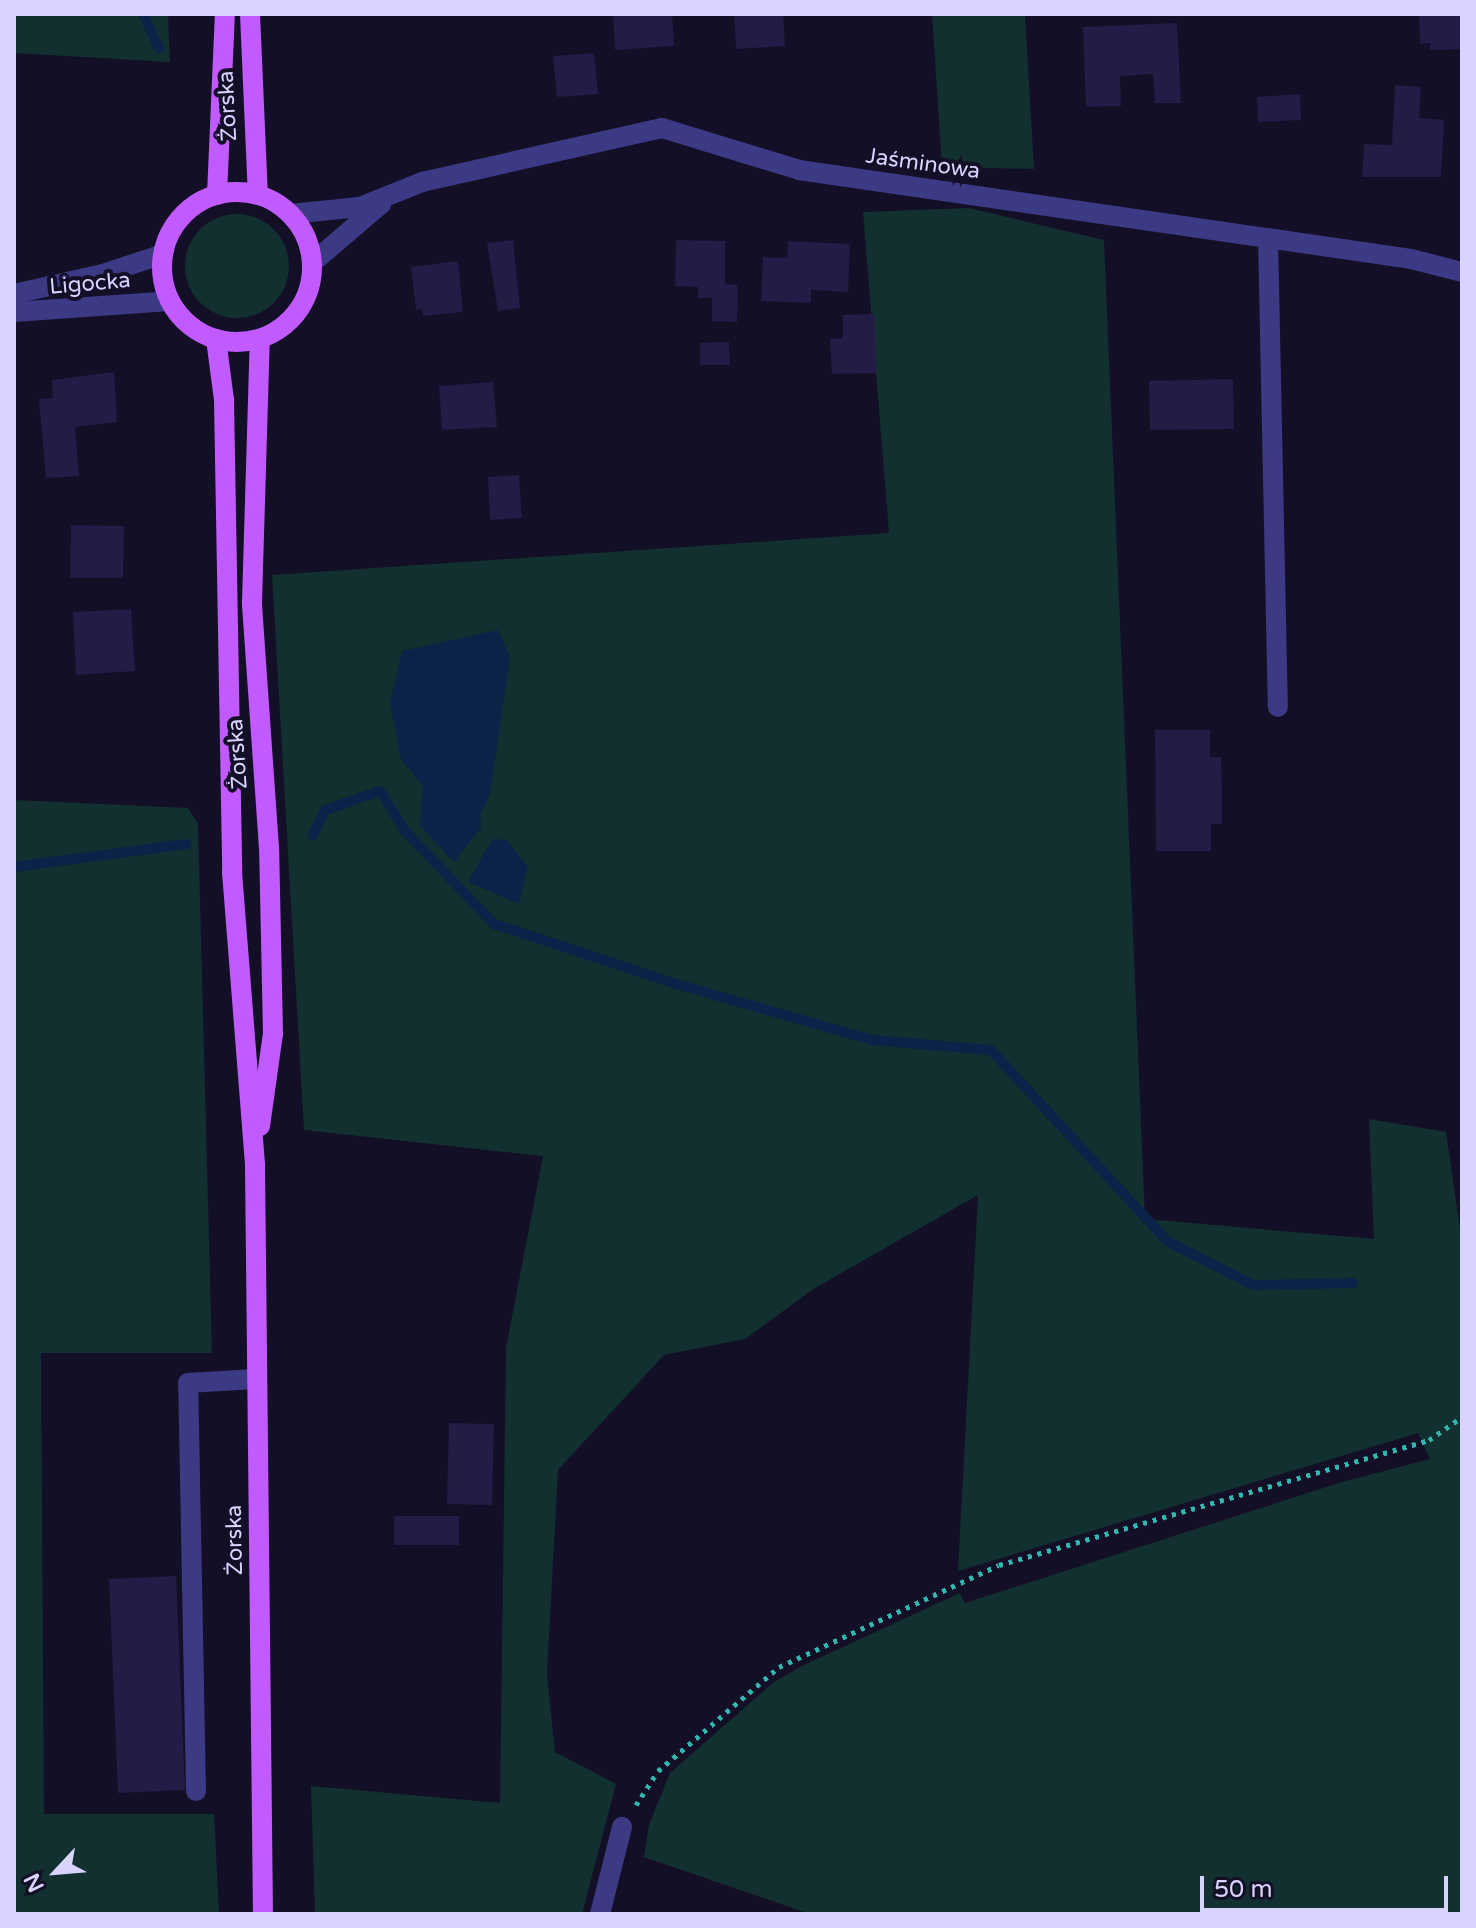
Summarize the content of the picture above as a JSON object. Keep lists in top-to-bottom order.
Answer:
{
  "streets": {
    "main road": ["Żorska"],
    "street": ["Jaśminowa", "Ligocka"]
  },
  "crossings": [
    ["Żorska", "Jaśminowa"],
    ["Żorska", "Ligocka"],
    ["Jaśminowa", "Ligocka"]
  ],
  "scale_bar": "50 m",
  "north": "bottom left"
}
